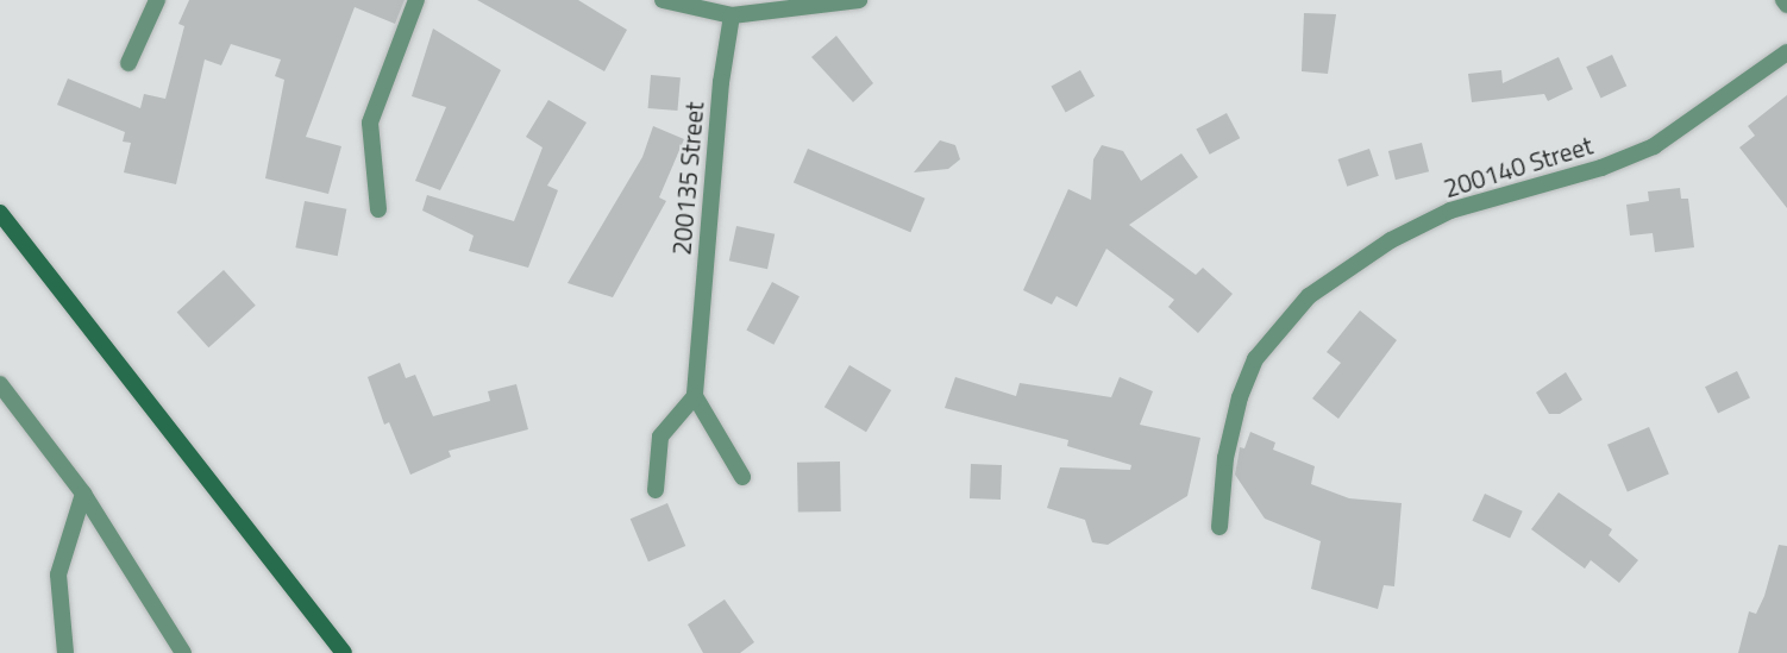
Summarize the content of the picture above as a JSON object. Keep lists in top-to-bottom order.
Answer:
{
  "streets": {
    "street": ["200140 Street", "200135 Street"]
  }
}
